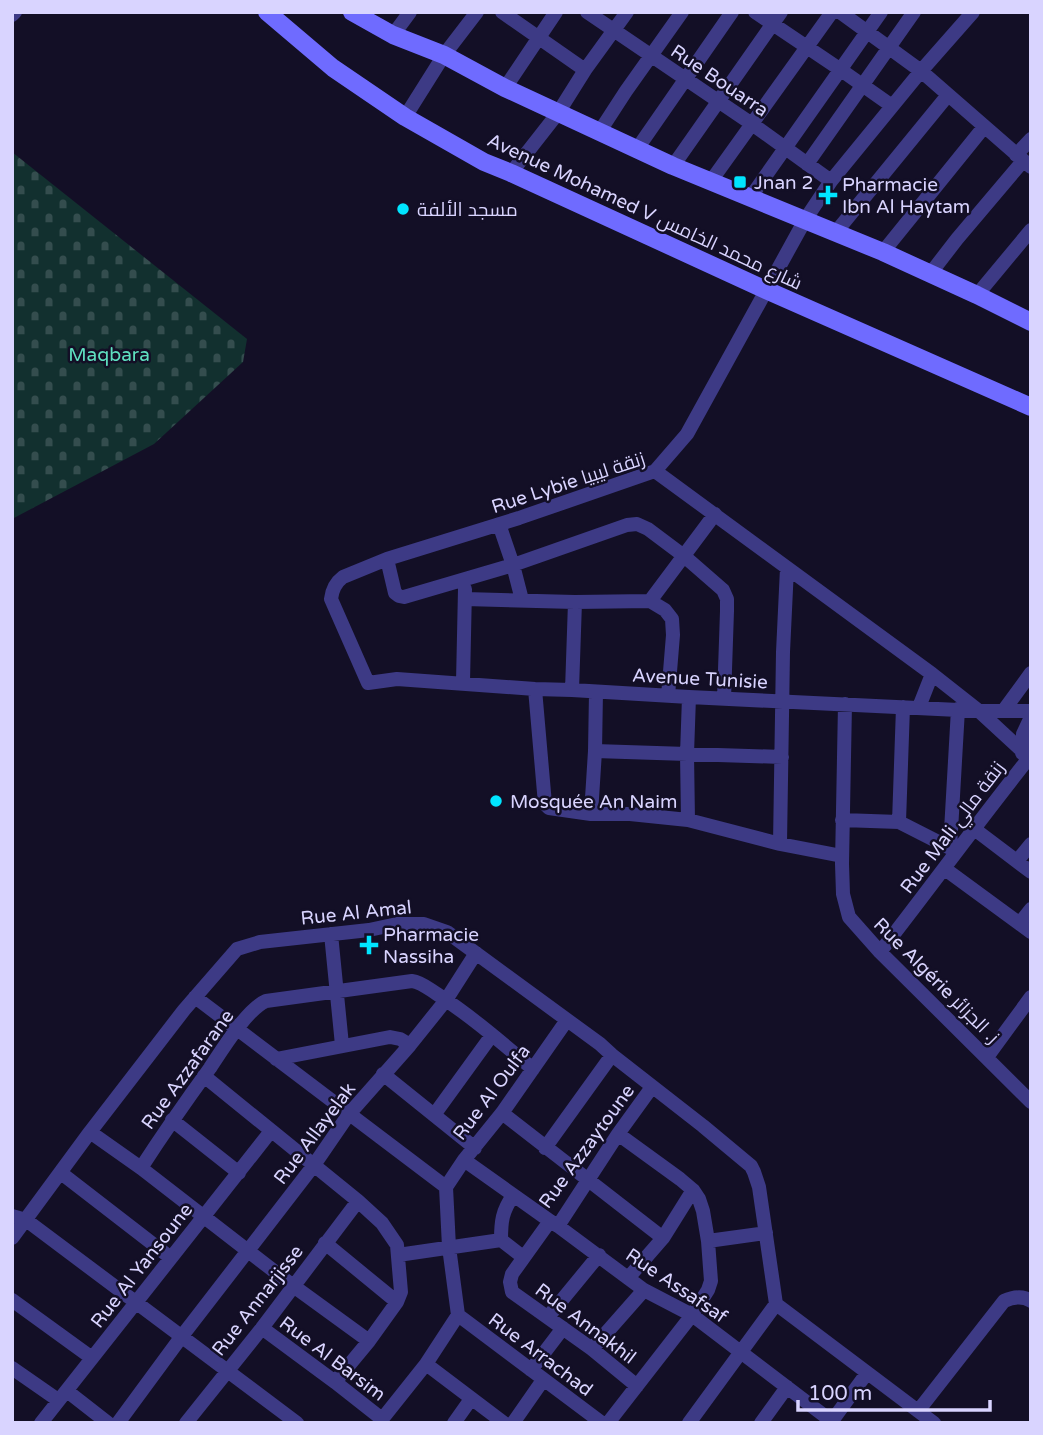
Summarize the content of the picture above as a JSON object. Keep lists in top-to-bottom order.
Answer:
{
  "streets": {
    "street": [
      "Rue Bouarra",
      "Avenue Mohamed V شارع محمد الخامس",
      "Rue Lybie زنقة ليبيا",
      "Avenue Tunisie",
      "Rue Mali زنقة مالي",
      "Rue Al Amal",
      "Rue Algérie ز. الجزائر",
      "Rue Azzafarane",
      "Rue Al Oulfa",
      "Rue Allayelak",
      "Rue Azzaytoune",
      "Rue Al Yansoune",
      "Rue Assafsaf",
      "Rue Annarjisse",
      "Rue Annakhil",
      "Rue Arrachad",
      "Rue Al Barsim"
    ]
  },
  "crossings": [
    ["Rue Lybie زنقة ليبيا", "Avenue Tunisie"],
    ["Rue Lybie زنقة ليبيا", "Rue Mali زنقة مالي"],
    ["Avenue Tunisie", "Rue Algérie ز. الجزائر"],
    ["Rue Mali زنقة مالي", "Rue Algérie ز. الجزائر"],
    ["Rue Al Amal", "Rue Al Oulfa"],
    ["Rue Al Amal", "Rue Allayelak"],
    ["Rue Al Amal", "Rue Azzaytoune"],
    ["Rue Azzafarane", "Rue Al Oulfa"],
    ["Rue Azzafarane", "Rue Allayelak"],
    ["Rue Al Oulfa", "Rue Assafsaf"],
    ["Rue Azzaytoune", "Rue Assafsaf"],
    ["Rue Azzaytoune", "Rue Annakhil"],
    ["Rue Annarjisse", "Rue Al Barsim"]
  ],
  "parks": ["Maqbara"],
  "places": {
    "transit": ["Jnan 2"],
    "health": ["Pharmacie Ibn Al Haytam", "Pharmacie Nassiha"],
    "other": ["مسجد الألفة", "Mosquée An Naim"]
  },
  "scale_bar": "100 m"
}
